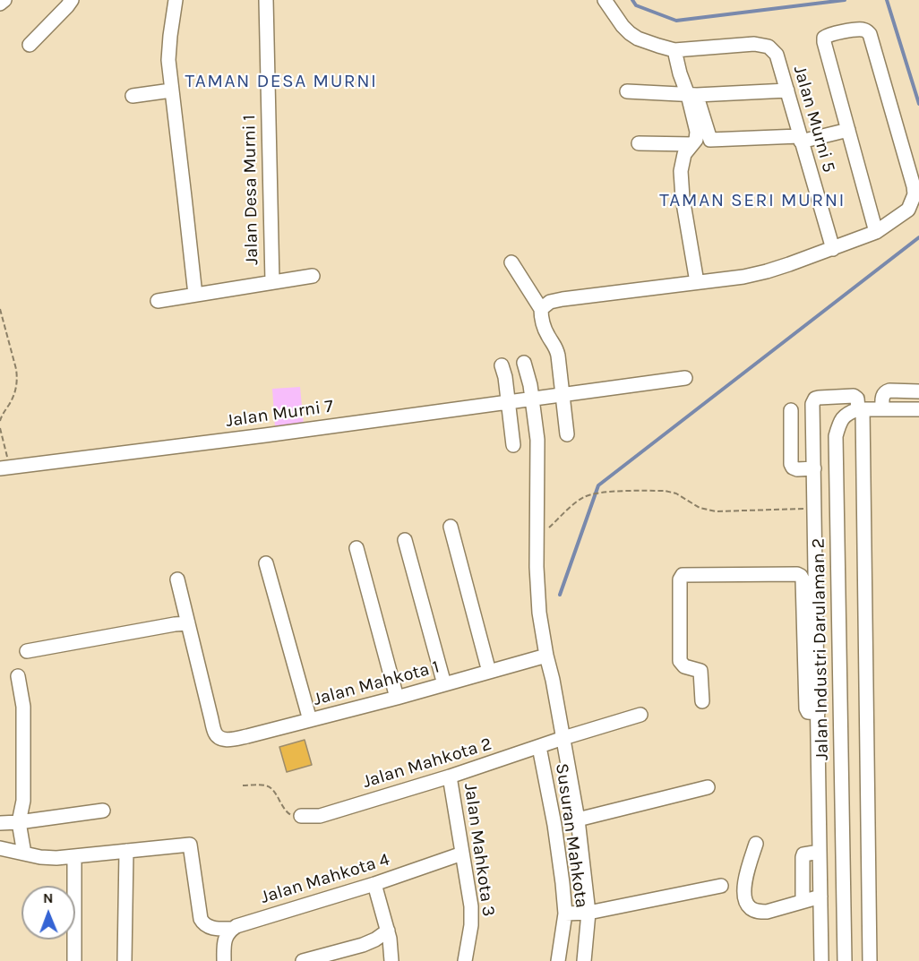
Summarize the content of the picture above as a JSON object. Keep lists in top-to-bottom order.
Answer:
{
  "streets": {
    "street": [
      "Jalan Murni 5",
      "Jalan Desa Murni 1",
      "Jalan Murni 7",
      "Jalan Industri Darulaman 2",
      "Jalan Mahkota 1",
      "Jalan Mahkota 2",
      "Susuran Mahkota",
      "Jalan Mahkota 3",
      "Jalan Mahkota 4"
    ]
  },
  "crossings": [
    ["Jalan Mahkota 2", "Susuran Mahkota"],
    ["Jalan Mahkota 2", "Jalan Mahkota 3"],
    ["Jalan Mahkota 3", "Jalan Mahkota 4"]
  ],
  "districts": ["TAMAN DESA MURNI", "TAMAN SERI MURNI"],
  "north": "top"
}
